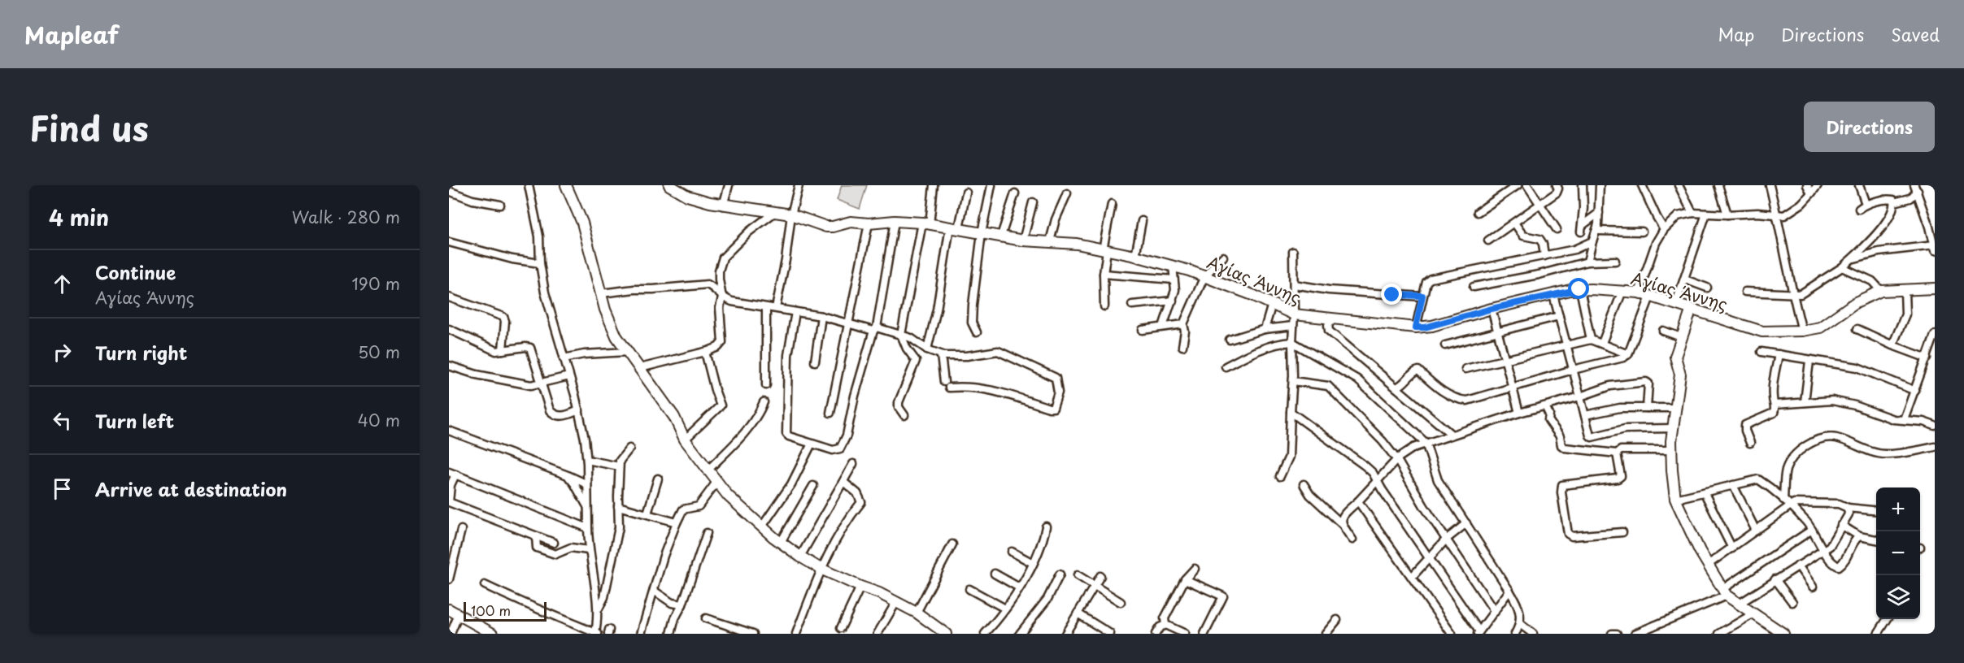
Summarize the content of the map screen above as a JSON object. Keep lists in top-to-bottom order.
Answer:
{
  "streets": {
    "street": ["Αγίας Άννης"]
  },
  "scale_bar": "100 m",
  "page": {
    "header": "Mapleaf",
    "nav": ["Map", "Directions", "Saved"],
    "title": "Find us",
    "buttons": "Directions",
    "heading": ["4 min", "Walk · 280 m"],
    "list": [
      ["Continue", "Αγίας Άννης", "190 m"],
      ["Turn right", "50 m"],
      ["Turn left", "40 m"],
      "Arrive at destination"
    ],
    "map_buttons": ["+", "−"],
    "scale": "100 m"
  }
}
